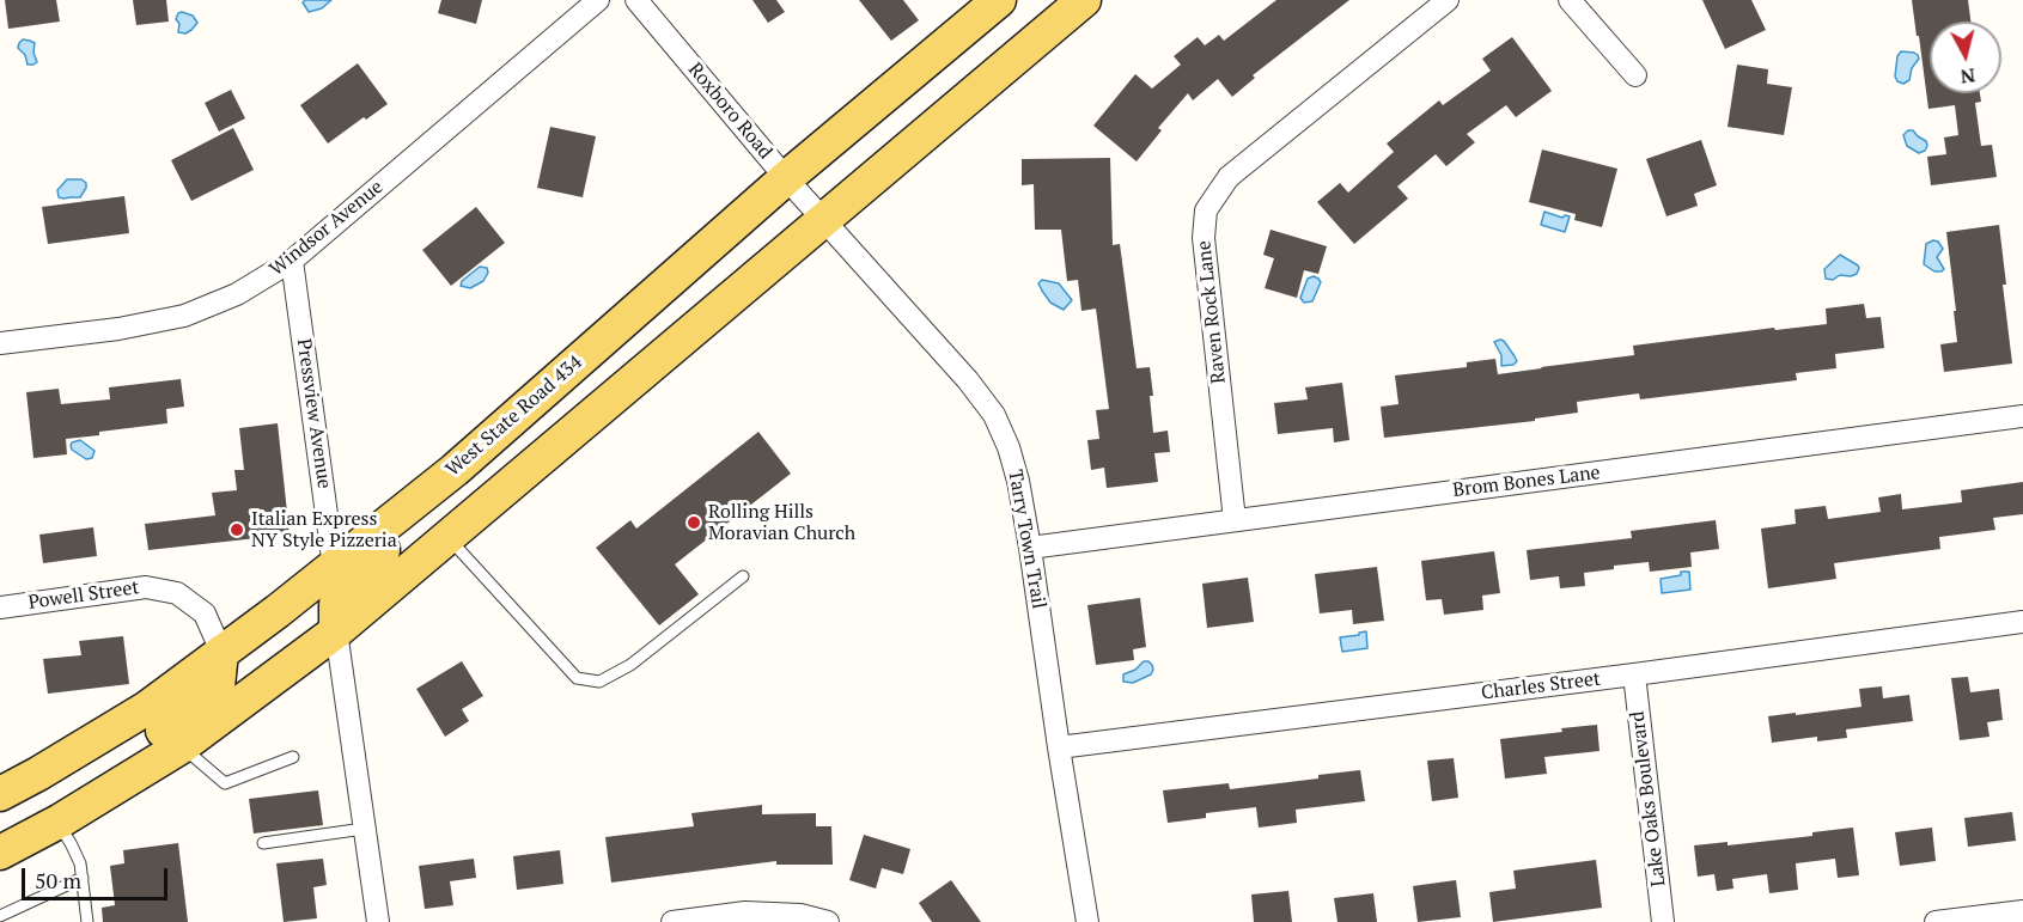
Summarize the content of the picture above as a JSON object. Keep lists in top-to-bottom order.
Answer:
{
  "streets": {
    "main road": ["West State Road 434"],
    "street": [
      "Roxboro Road",
      "Windsor Avenue",
      "Raven Rock Lane",
      "Pressview Avenue",
      "Brom Bones Lane",
      "Tarry Town Trail",
      "Powell Street",
      "Charles Street",
      "Lake Oaks Boulevard"
    ]
  },
  "crossings": [
    ["Roxboro Road", "West State Road 434"],
    ["Roxboro Road", "Tarry Town Trail"],
    ["Windsor Avenue", "Pressview Avenue"],
    ["Raven Rock Lane", "Brom Bones Lane"],
    ["Pressview Avenue", "West State Road 434"],
    ["West State Road 434", "Powell Street"],
    ["Brom Bones Lane", "Tarry Town Trail"],
    ["Tarry Town Trail", "Charles Street"],
    ["Charles Street", "Lake Oaks Boulevard"]
  ],
  "places": ["Rolling Hills Moravian Church", "Italian Express NY Style Pizzeria"],
  "scale_bar": "50 m",
  "north": "bottom"
}
